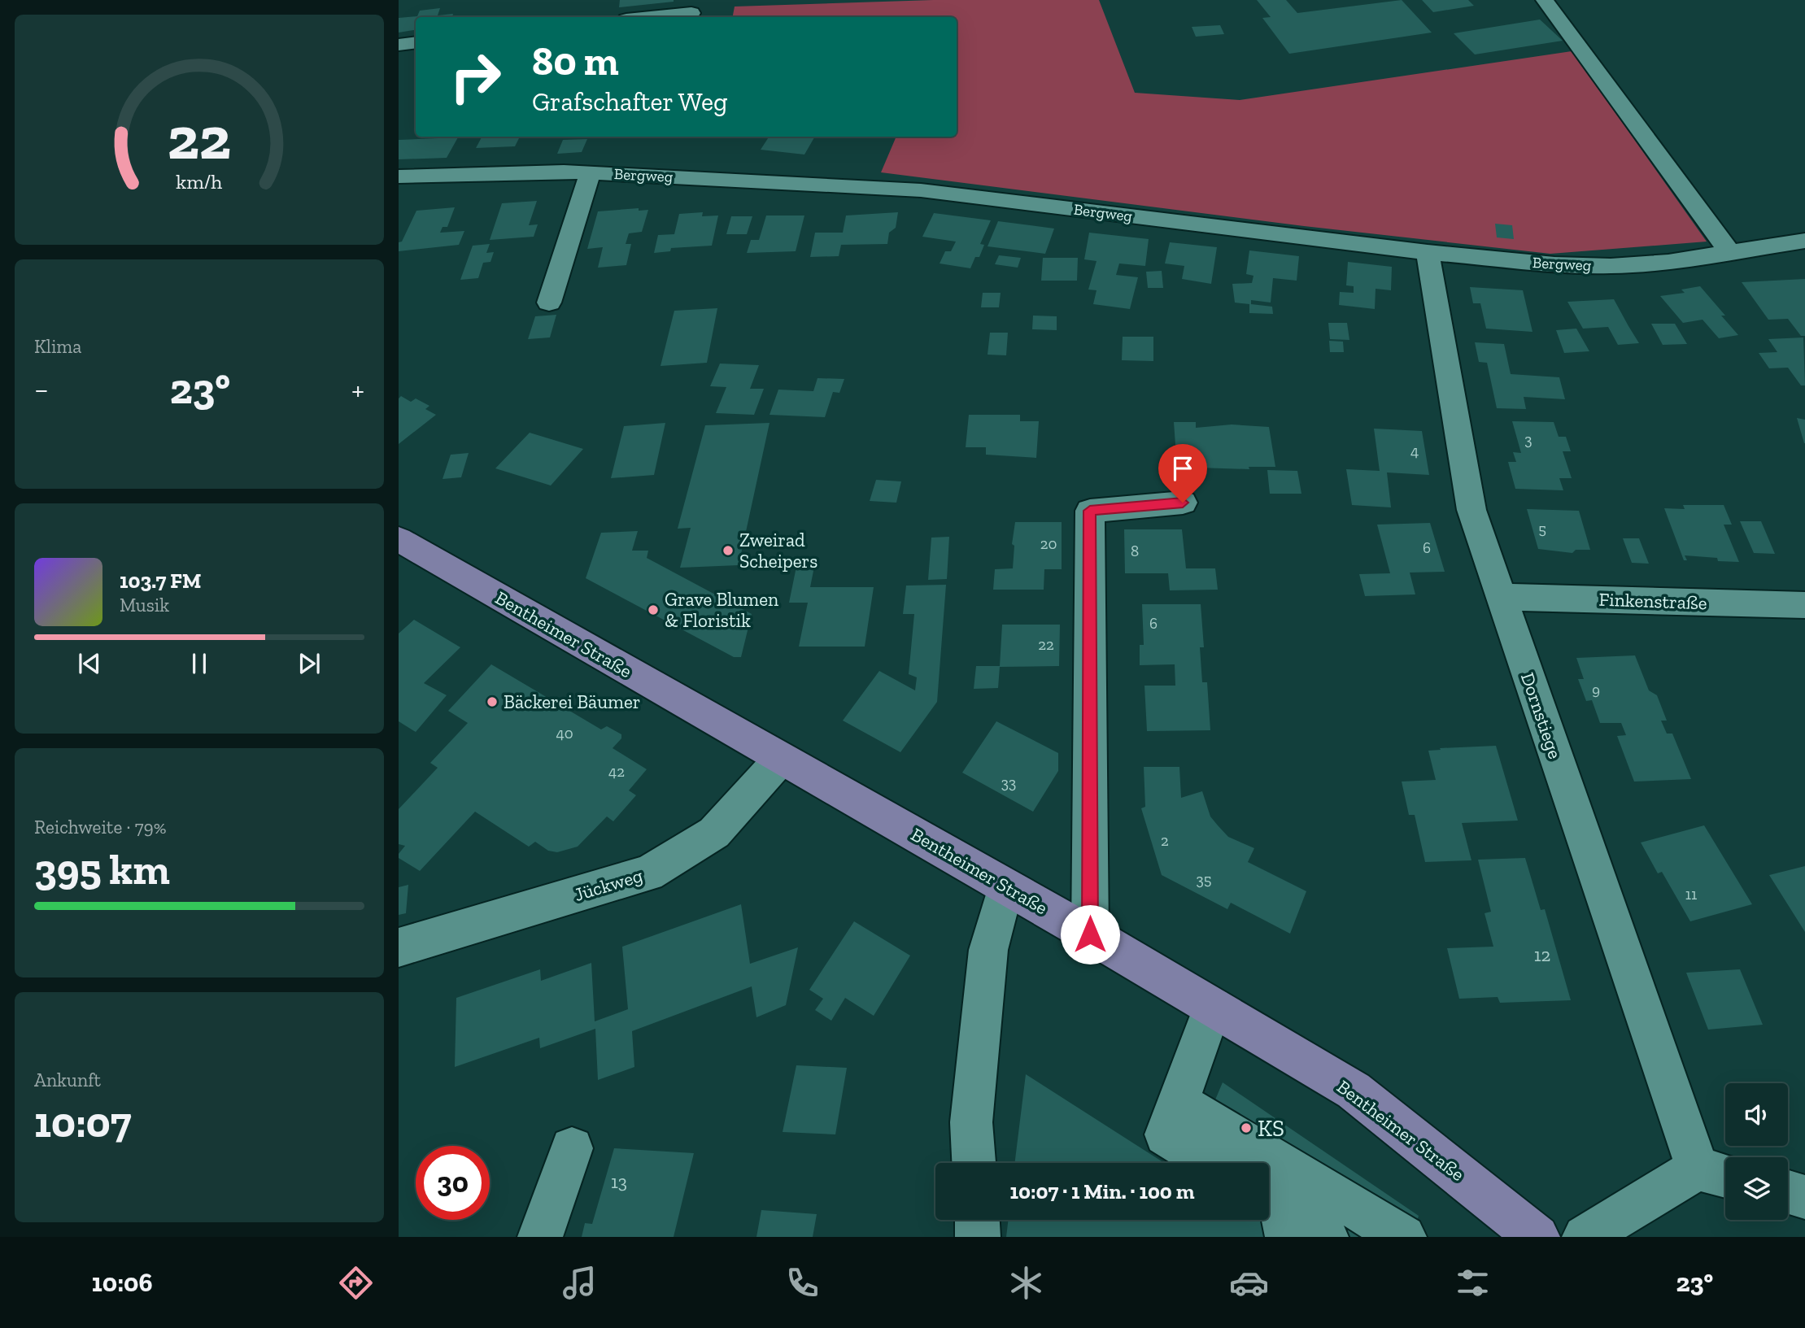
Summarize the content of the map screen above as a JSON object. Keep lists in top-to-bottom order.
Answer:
{
  "streets": {
    "main road": ["Bentheimer Straße"],
    "street": [
      "Bergweg",
      "Finkenstraße",
      "Dornstiege",
      "Jückweg"
    ]
  },
  "crossings": [
    ["Bergweg", "Dornstiege"],
    ["Finkenstraße", "Dornstiege"],
    ["Bentheimer Straße", "Jückweg"]
  ],
  "places": [
    "Zweirad Scheipers",
    "Grave Blumen & Floristik",
    "Bäckerei Bäumer",
    "KS"
  ],
  "house_numbers": [
    "3",
    "4",
    "5",
    "20",
    "6",
    "8",
    "6",
    "22",
    "9",
    "40",
    "42",
    "33",
    "2",
    "35",
    "11",
    "12",
    "13"
  ],
  "page": {
    "turn": ["80 m", "Grafschafter Weg"],
    "tile": [
      "Klima",
      ["Reichweite · 79%", "395 km"],
      ["Ankunft", "10:07"]
    ],
    "heat": ["−", "23°", "+"],
    "song": ["103.7 FM", "Musik"],
    "limit": "30",
    "trip": "10:07 · 1 Min. · 100 m",
    "tabs": ["10:06", "23°"],
    "gauge": ["22", "km/h"]
  }
}
